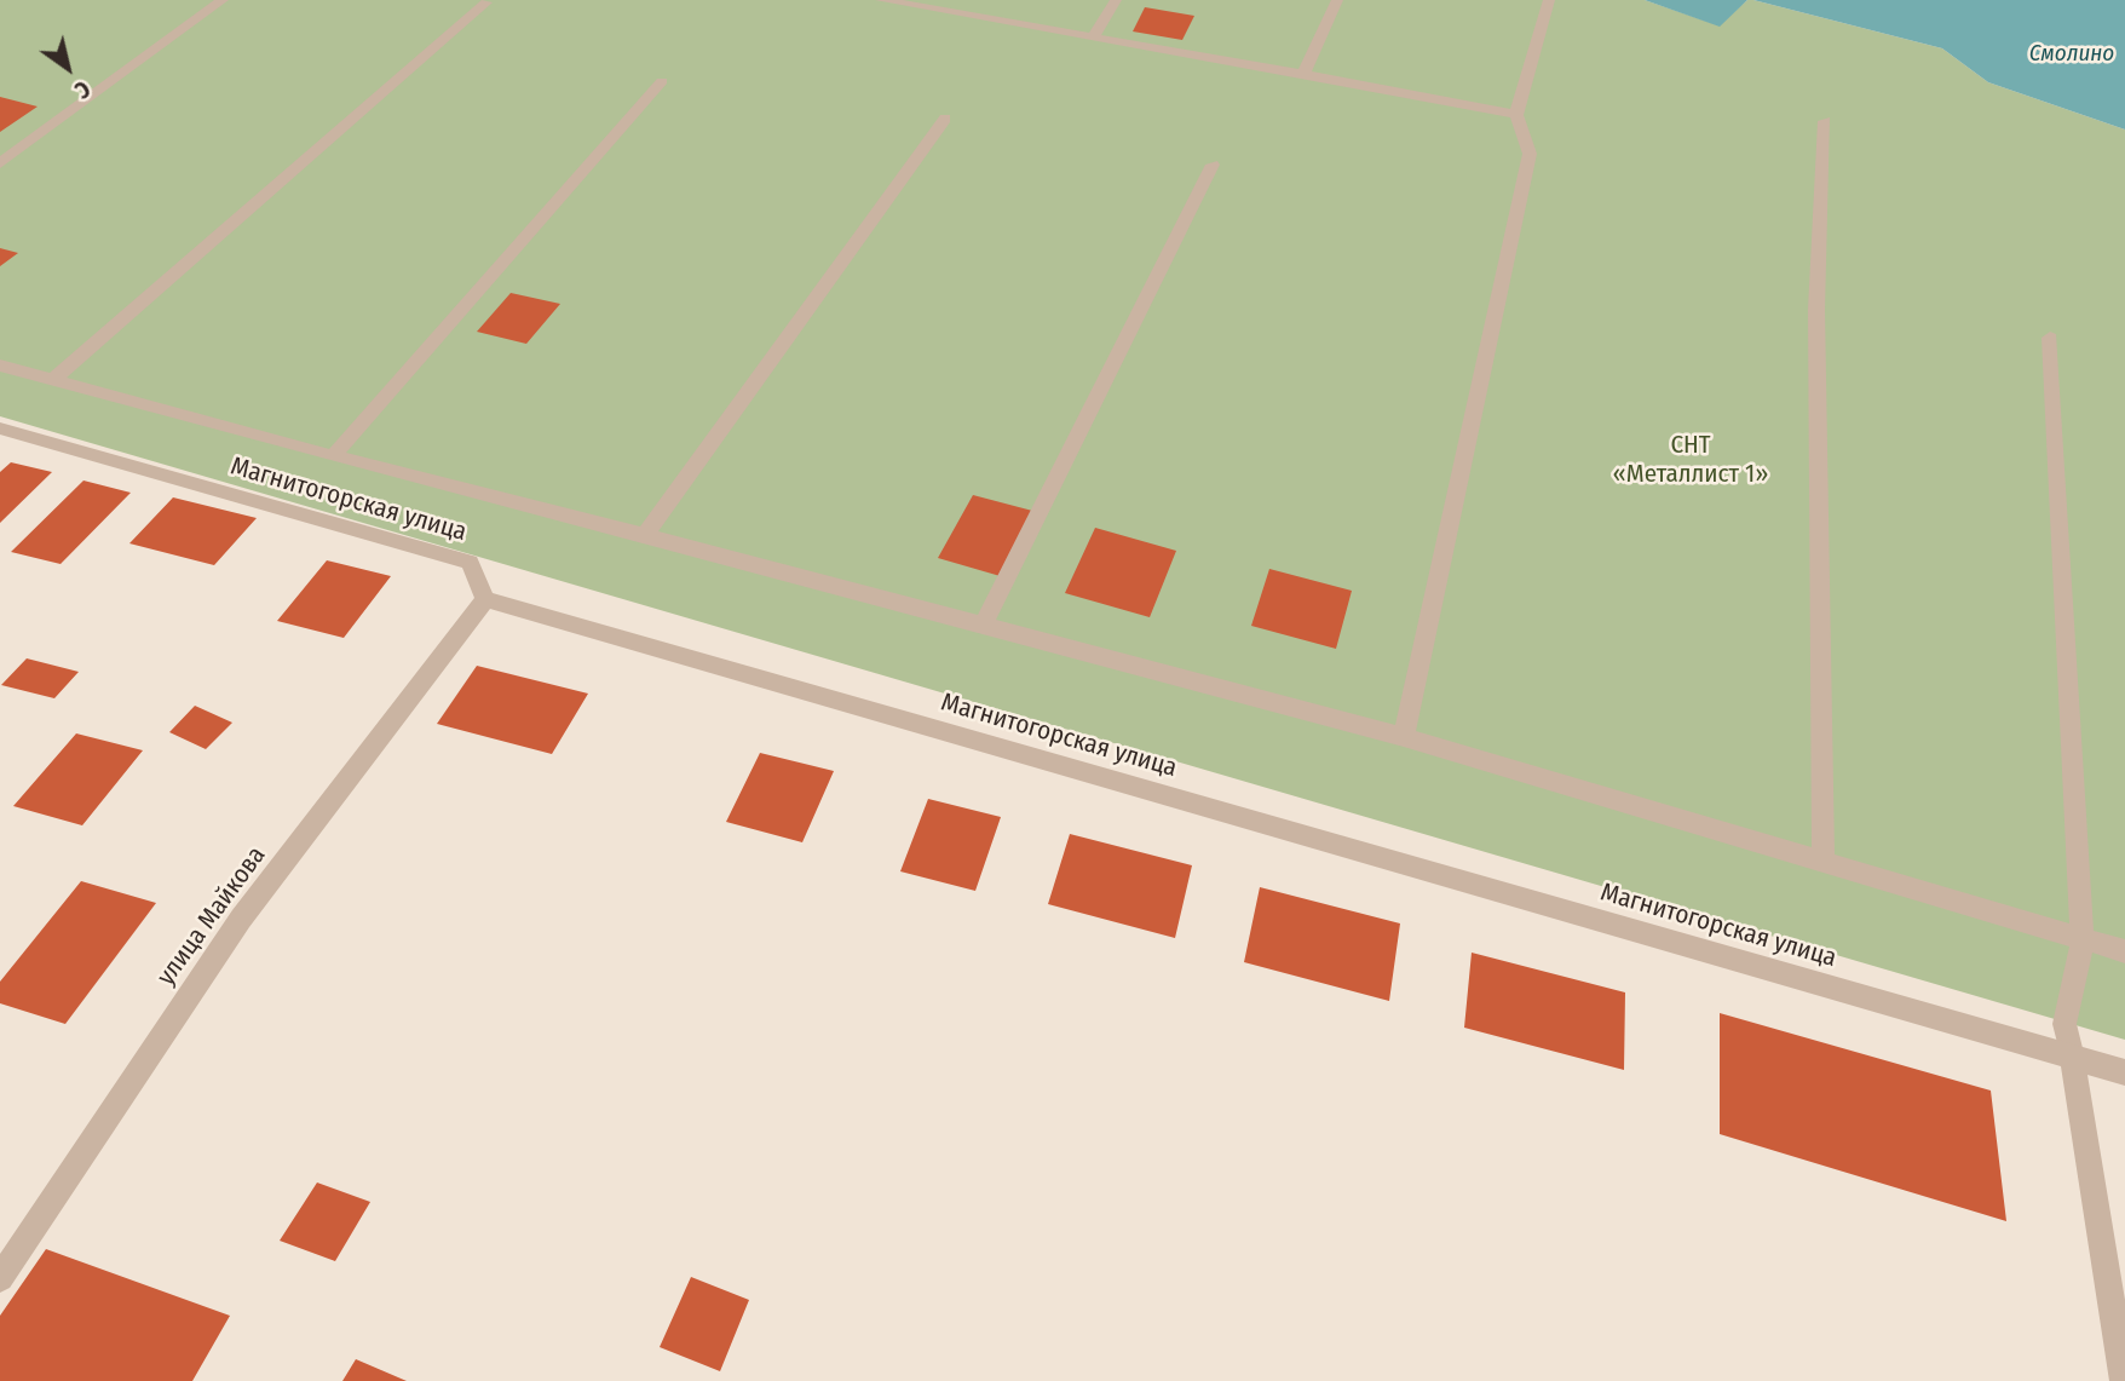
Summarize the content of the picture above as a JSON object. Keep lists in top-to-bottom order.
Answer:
{
  "streets": {
    "street": ["Магнитогорская улица", "улица Майкова"]
  },
  "crossings": [
    ["Магнитогорская улица", "улица Майкова"]
  ],
  "water": ["Смолино"],
  "parks": ["СНТ «Металлист 1»"],
  "north": "bottom right"
}
